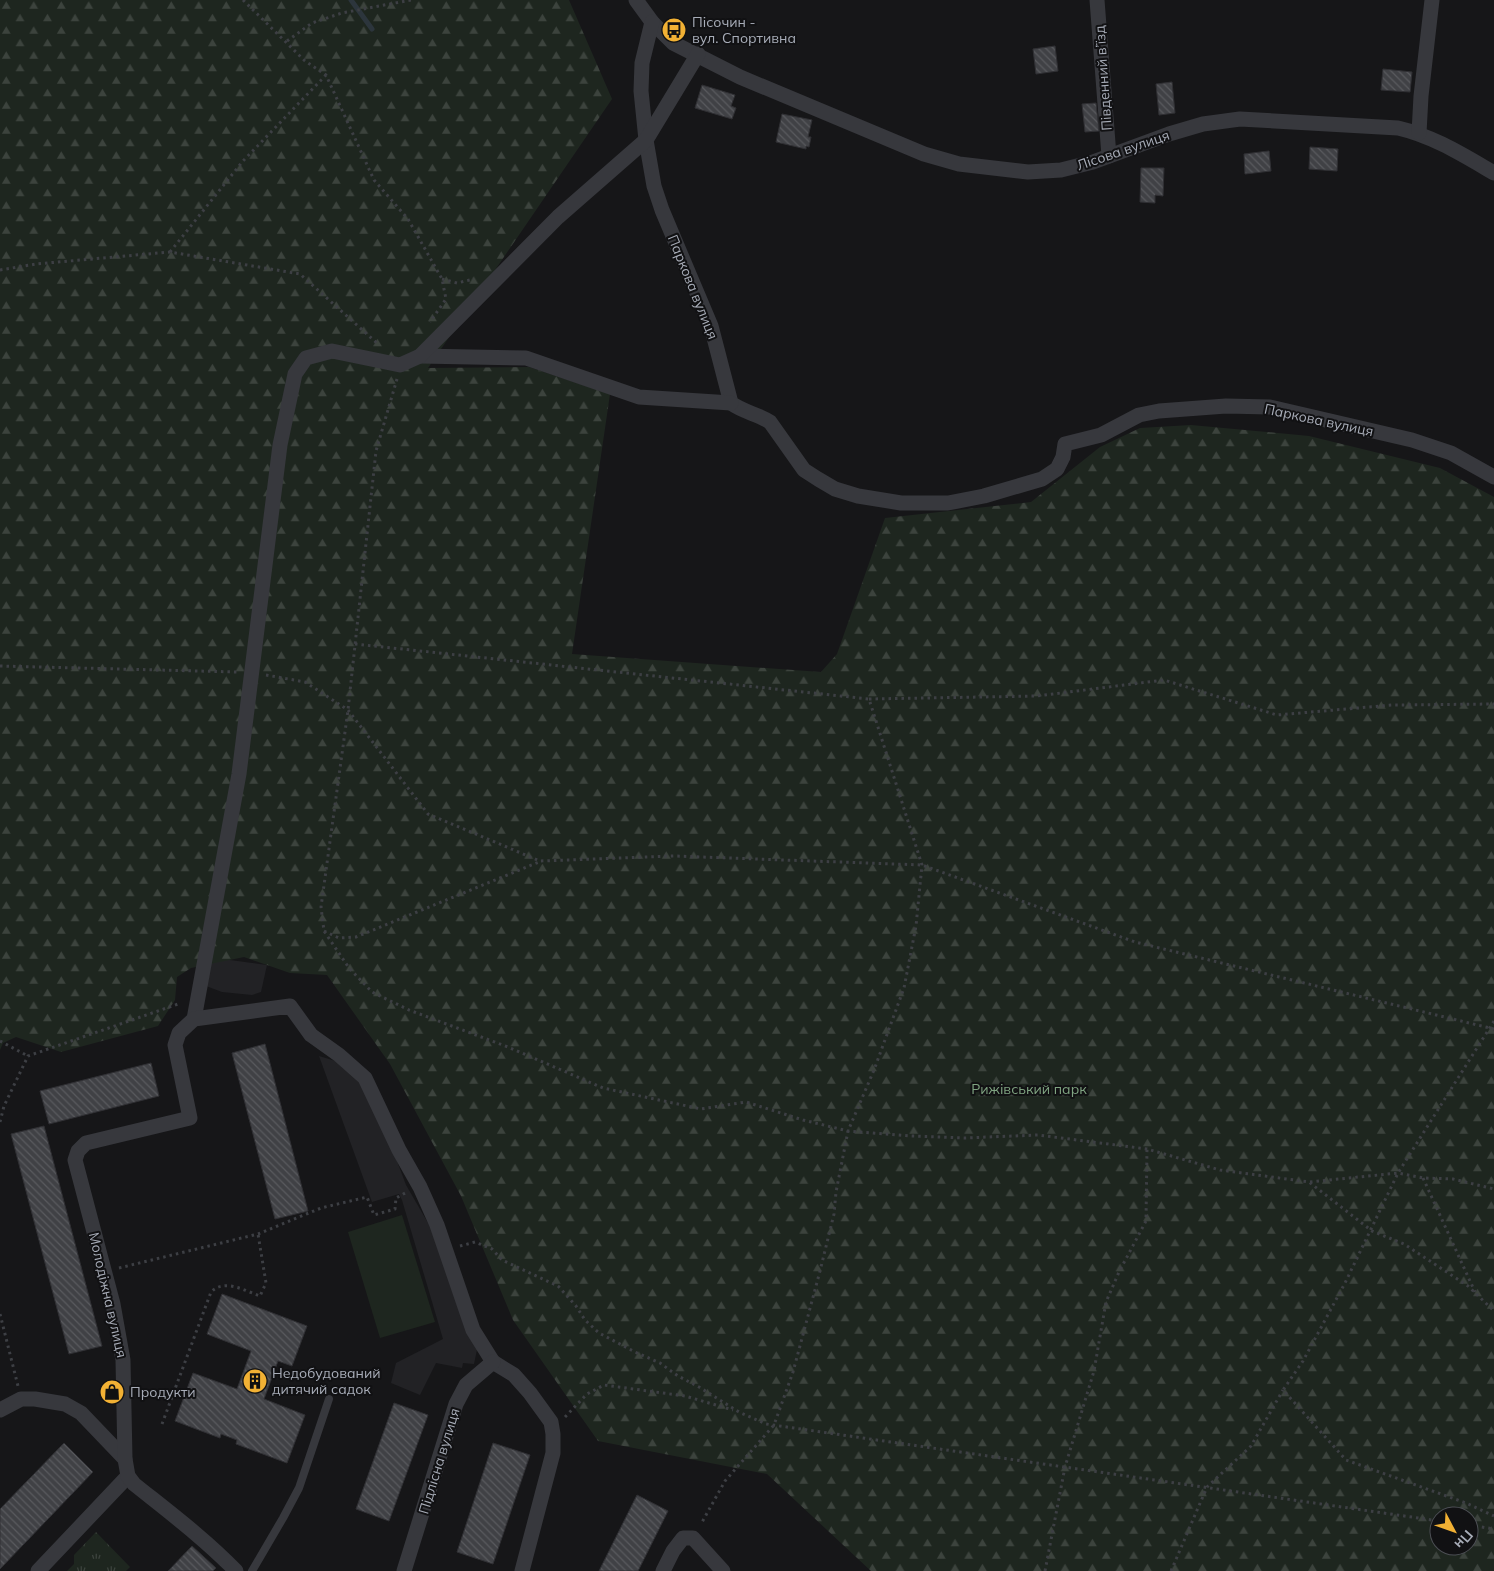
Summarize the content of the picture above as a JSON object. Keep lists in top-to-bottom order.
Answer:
{
  "streets": {
    "street": [
      "Південний в’їзд",
      "Лісова вулиця",
      "Паркова вулиця",
      "Молодіжна вулиця",
      "Підлісна вулиця"
    ]
  },
  "crossings": [
    ["Південний в’їзд", "Лісова вулиця"],
    ["Лісова вулиця", "Паркова вулиця"]
  ],
  "parks": ["Рижівський парк"],
  "places": {
    "bus stop": ["Пісочин - вул. Спортивна"],
    "building": ["Недобудований дитячий садок"],
    "shop": ["Продукти"]
  },
  "north": "bottom right"
}
